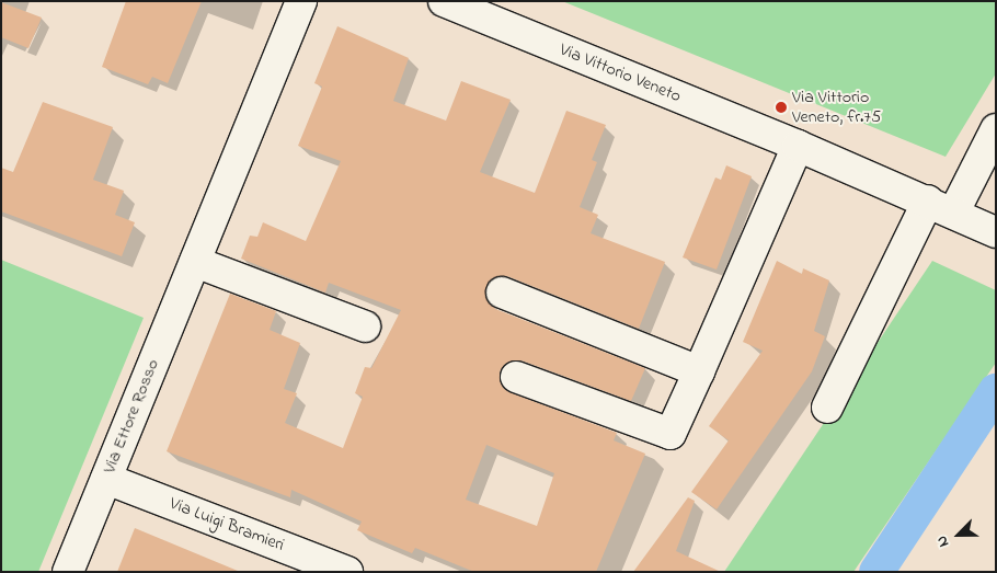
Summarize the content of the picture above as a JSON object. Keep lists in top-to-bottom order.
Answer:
{
  "streets": {
    "street": ["Via Vittorio Veneto", "Via Ettore Rosso", "Via Luigi Bramieri"]
  },
  "crossings": [
    ["Via Ettore Rosso", "Via Luigi Bramieri"]
  ],
  "places": ["Via Vittorio Veneto, fr.75"],
  "north": "bottom left"
}
